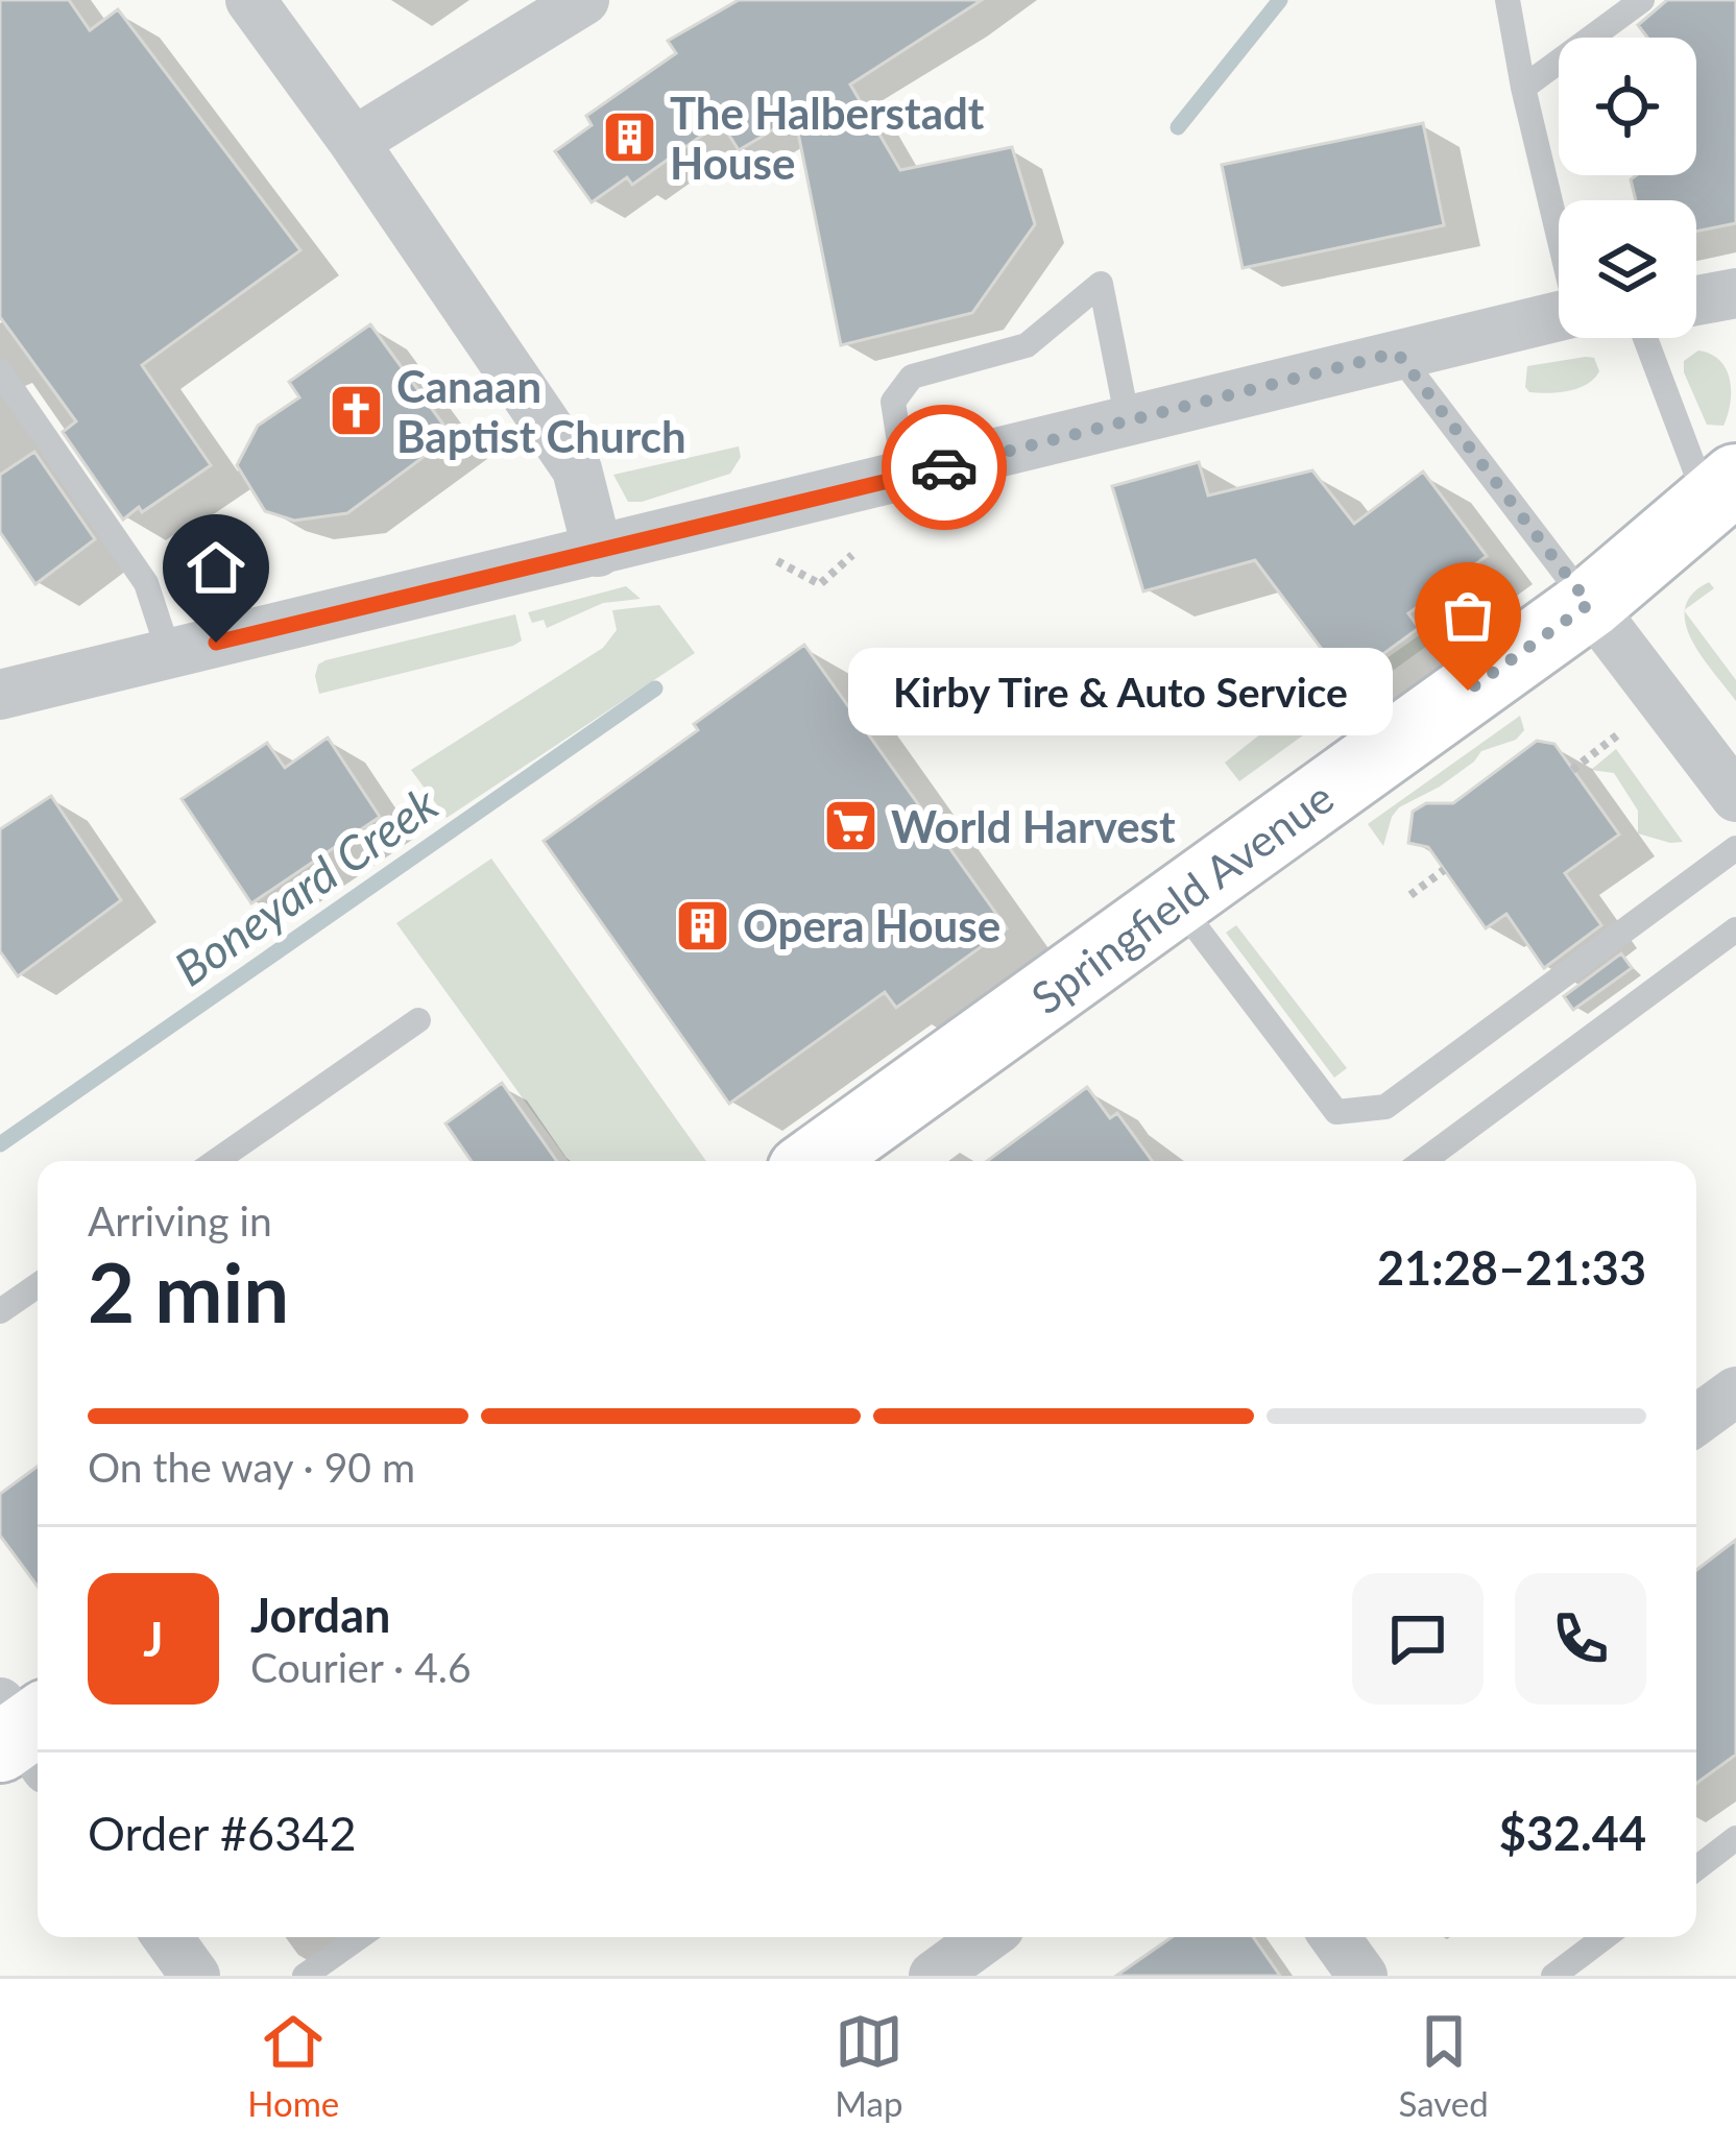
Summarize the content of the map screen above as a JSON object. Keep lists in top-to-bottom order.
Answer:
{
  "streets": {
    "street": ["Springfield Avenue"]
  },
  "water": ["Boneyard Creek"],
  "places": {
    "building": ["The Halberstadt House", "Opera House"],
    "church": ["Canaan Baptist Church"],
    "other": ["Kirby Tire & Auto Service"],
    "supermarket": ["World Harvest"]
  },
  "page": {
    "bubble": "Kirby Tire & Auto Service",
    "heading": ["2 min", "Arriving in", "21:28–21:33"],
    "panel": [
      "Jordan",
      "Courier · 4.6",
      "Order #6342",
      "$32.44"
    ],
    "bar": "On the way · 90 m",
    "round": "J",
    "tabs": ["Home", "Map", "Saved"]
  }
}
